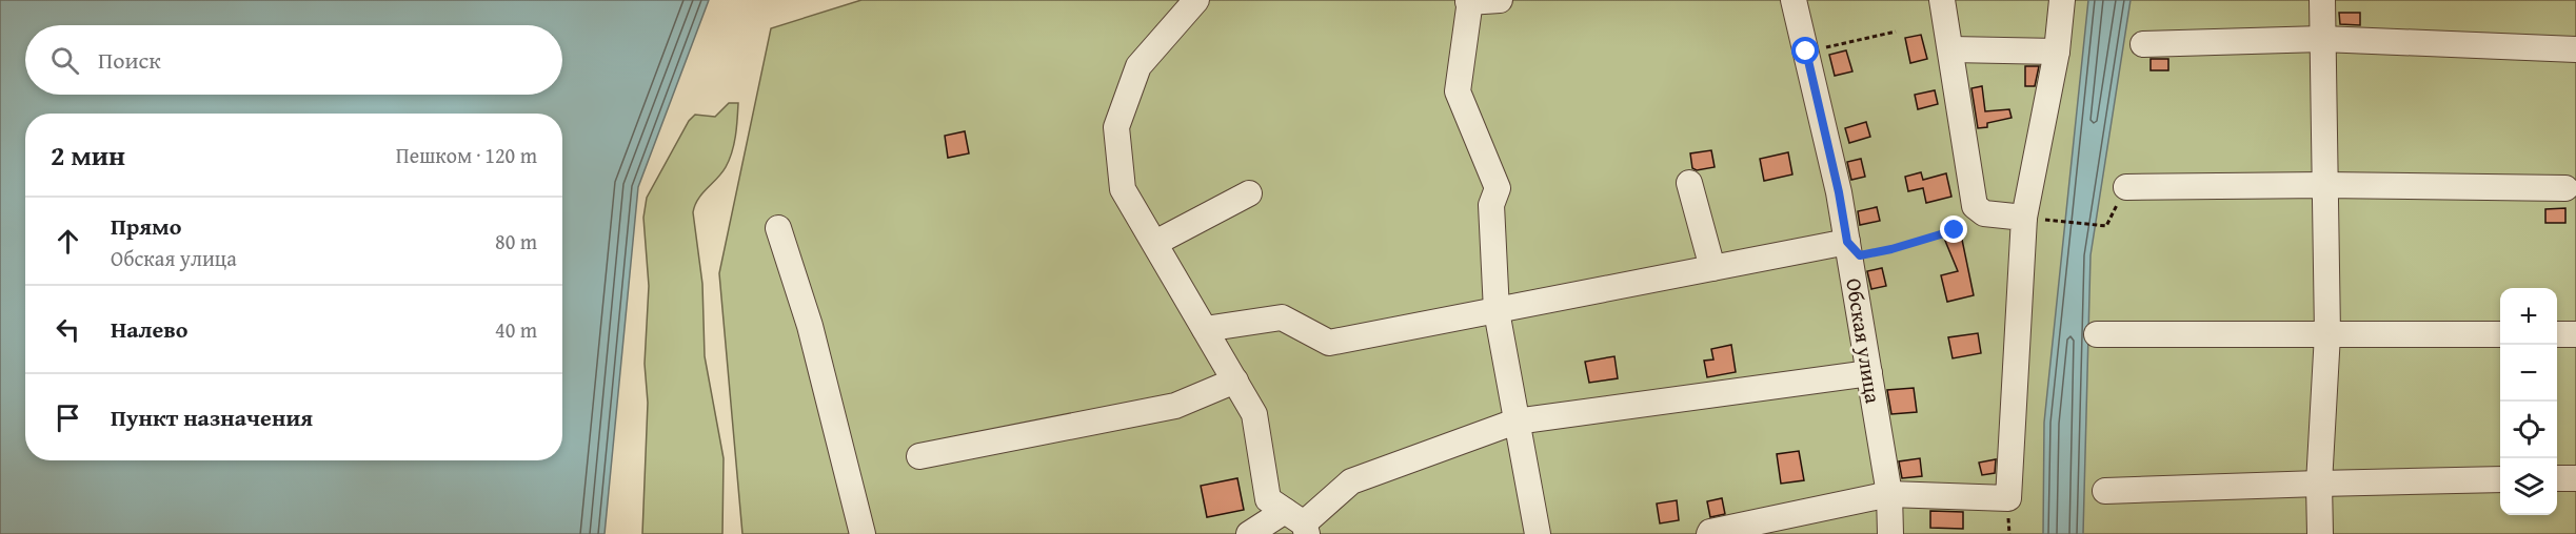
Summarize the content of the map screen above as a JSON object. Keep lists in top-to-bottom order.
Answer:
{
  "streets": {
    "street": ["Обская улица"]
  },
  "page": {
    "search": "Поиск",
    "heading": ["2 мин", "Пешком · 120 m"],
    "list": [
      ["Прямо", "Обская улица", "80 m"],
      ["Налево", "40 m"],
      "Пункт назначения"
    ],
    "map_buttons": ["+", "−"]
  }
}
